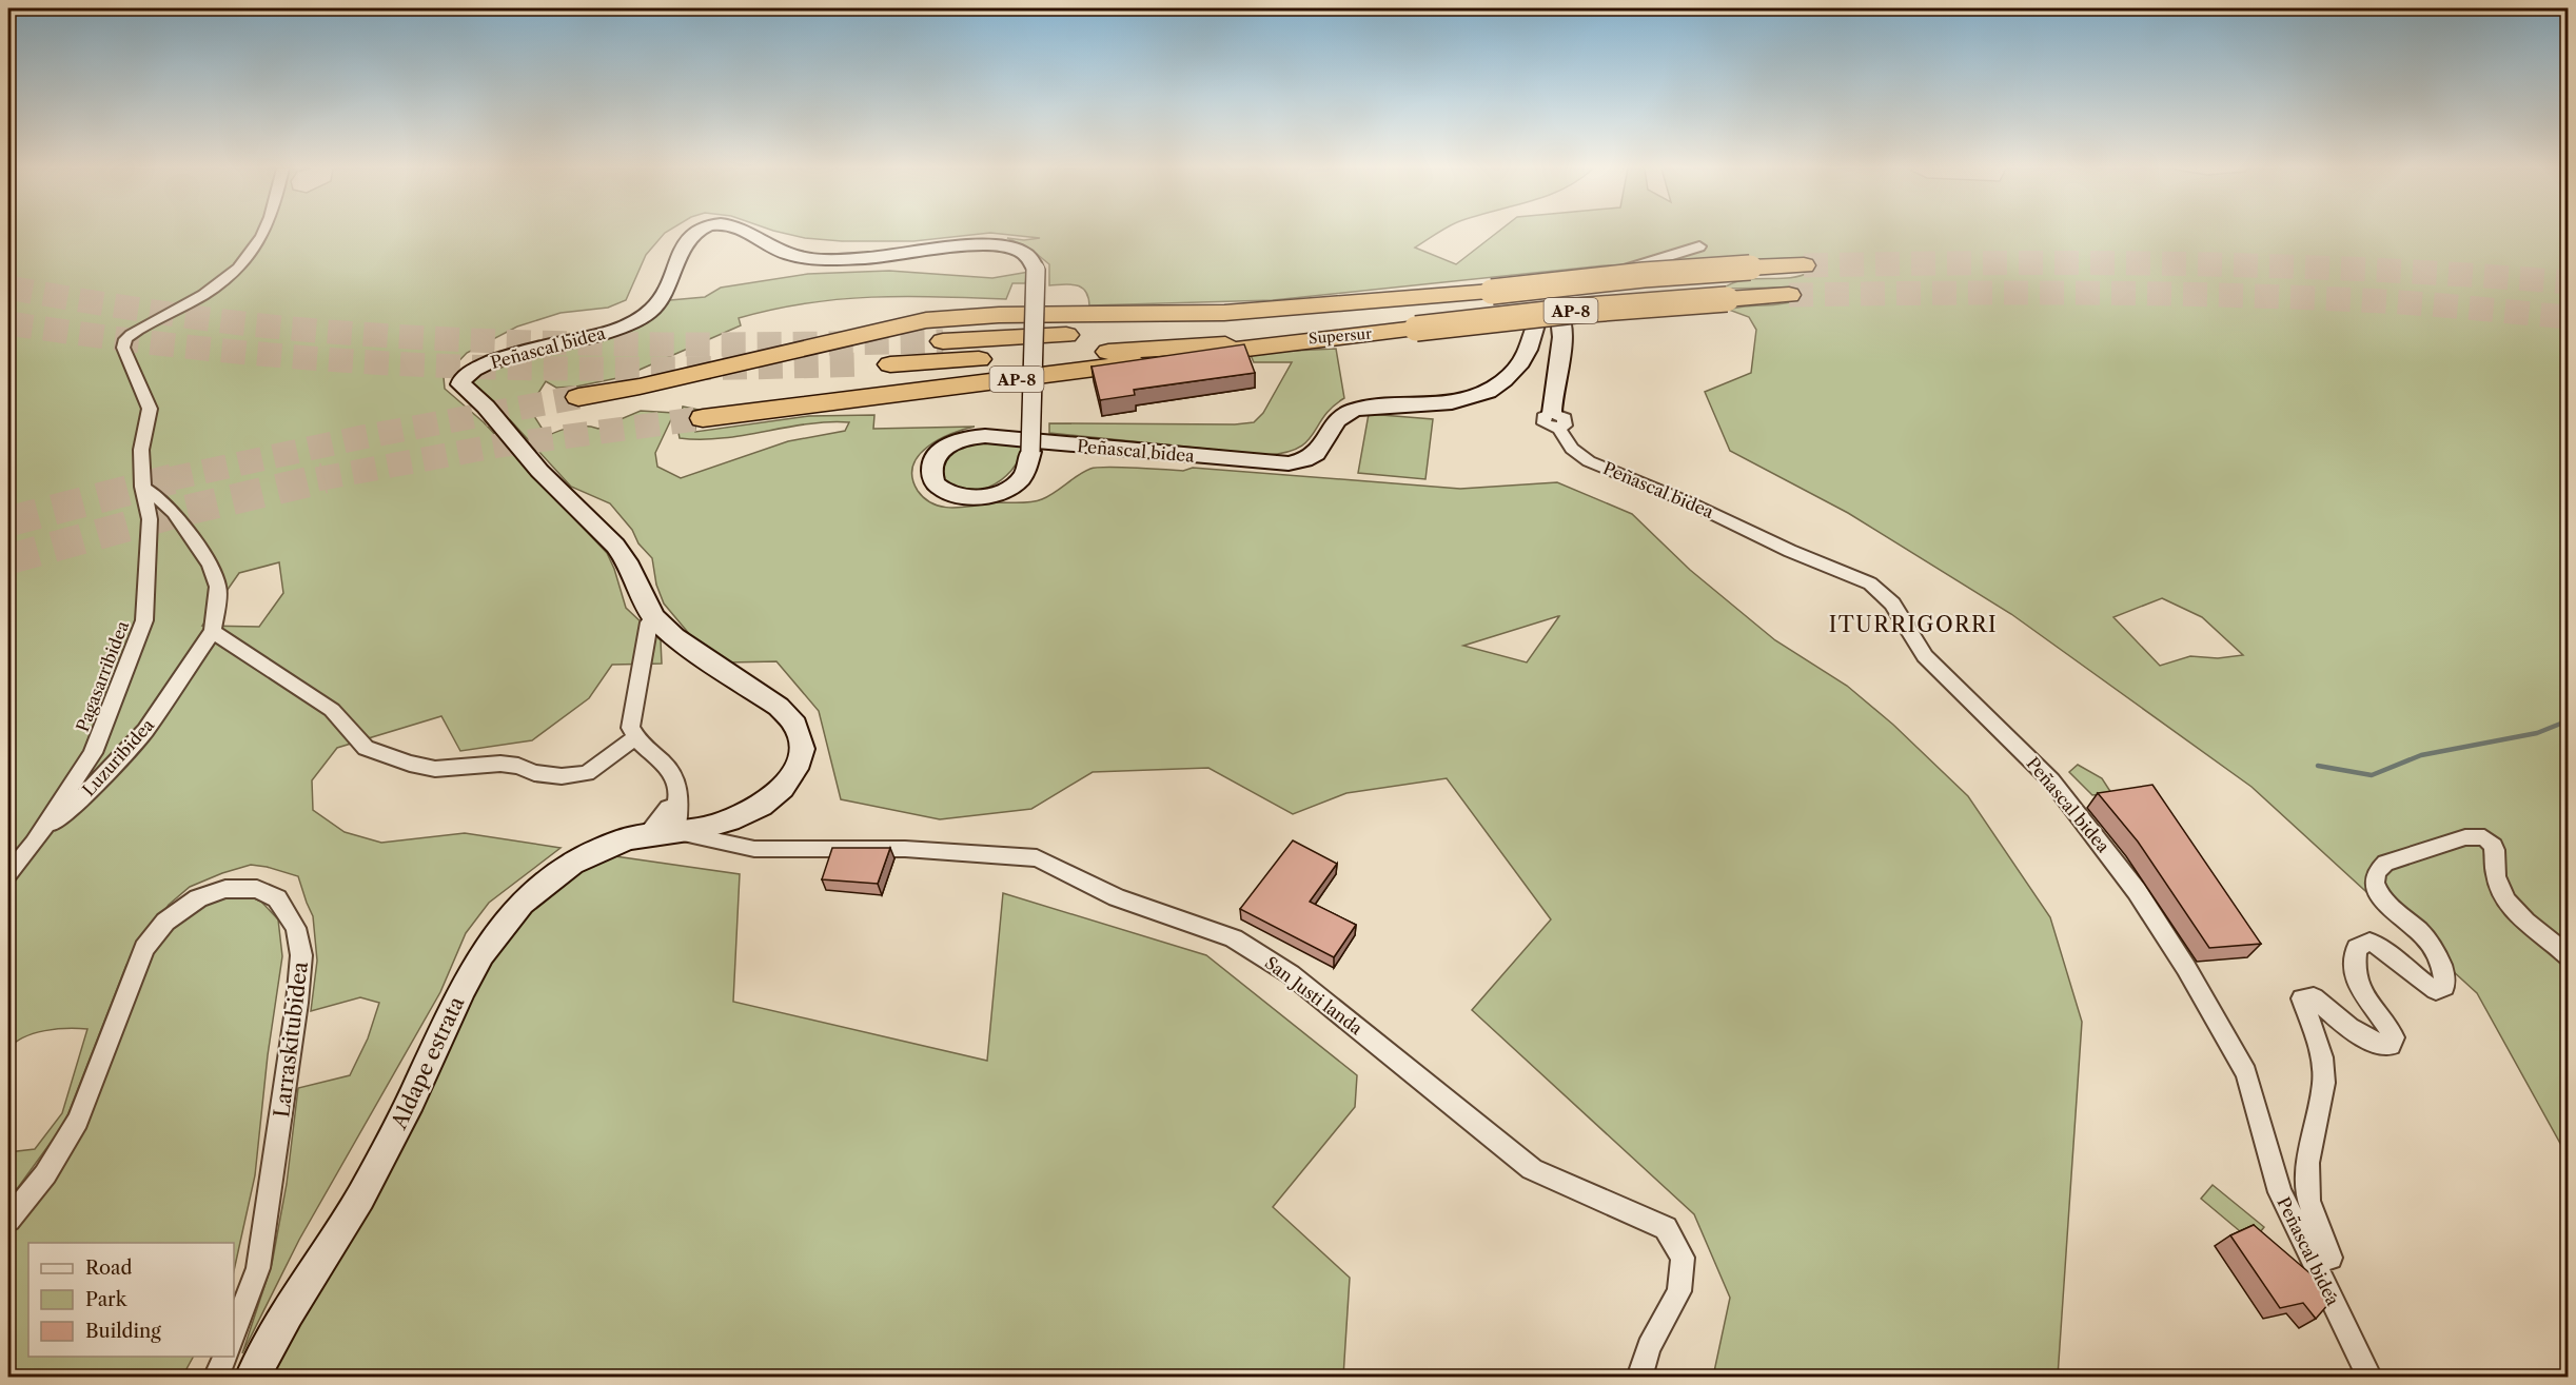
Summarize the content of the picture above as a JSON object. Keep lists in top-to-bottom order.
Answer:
{
  "streets": {
    "highway": ["AP-8", "Supersur"],
    "street": [
      "Peñascal bidea",
      "Pagasarribidea",
      "Luzuribidea",
      "San Justi landa",
      "Larraskitubidea",
      "Aldape estrata"
    ]
  },
  "crossings": [
    ["AP-8", "Supersur"],
    ["Peñascal bidea", "San Justi landa"],
    ["Peñascal bidea", "Aldape estrata"],
    ["Pagasarribidea", "Luzuribidea"],
    ["San Justi landa", "Aldape estrata"]
  ],
  "districts": ["ITURRIGORRI"],
  "legend": ["Road", "Park", "Building"]
}
